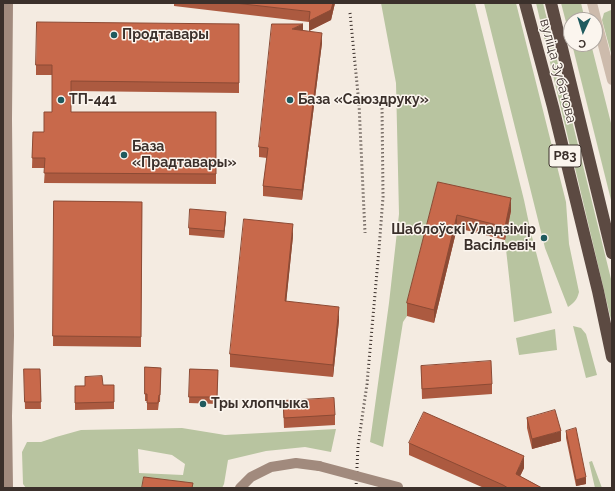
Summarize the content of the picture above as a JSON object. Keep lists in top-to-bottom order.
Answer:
{
  "streets": {
    "highway": ["вуліца Зубачова", "Р83"]
  },
  "places": [
    "Продтавары",
    "ТП-441",
    "База «Саюздруку»",
    "База «Прадтавары»",
    "Шаблоўскі Уладзімір Васільевіч",
    "Тры хлопчыка"
  ],
  "north": "bottom"
}
